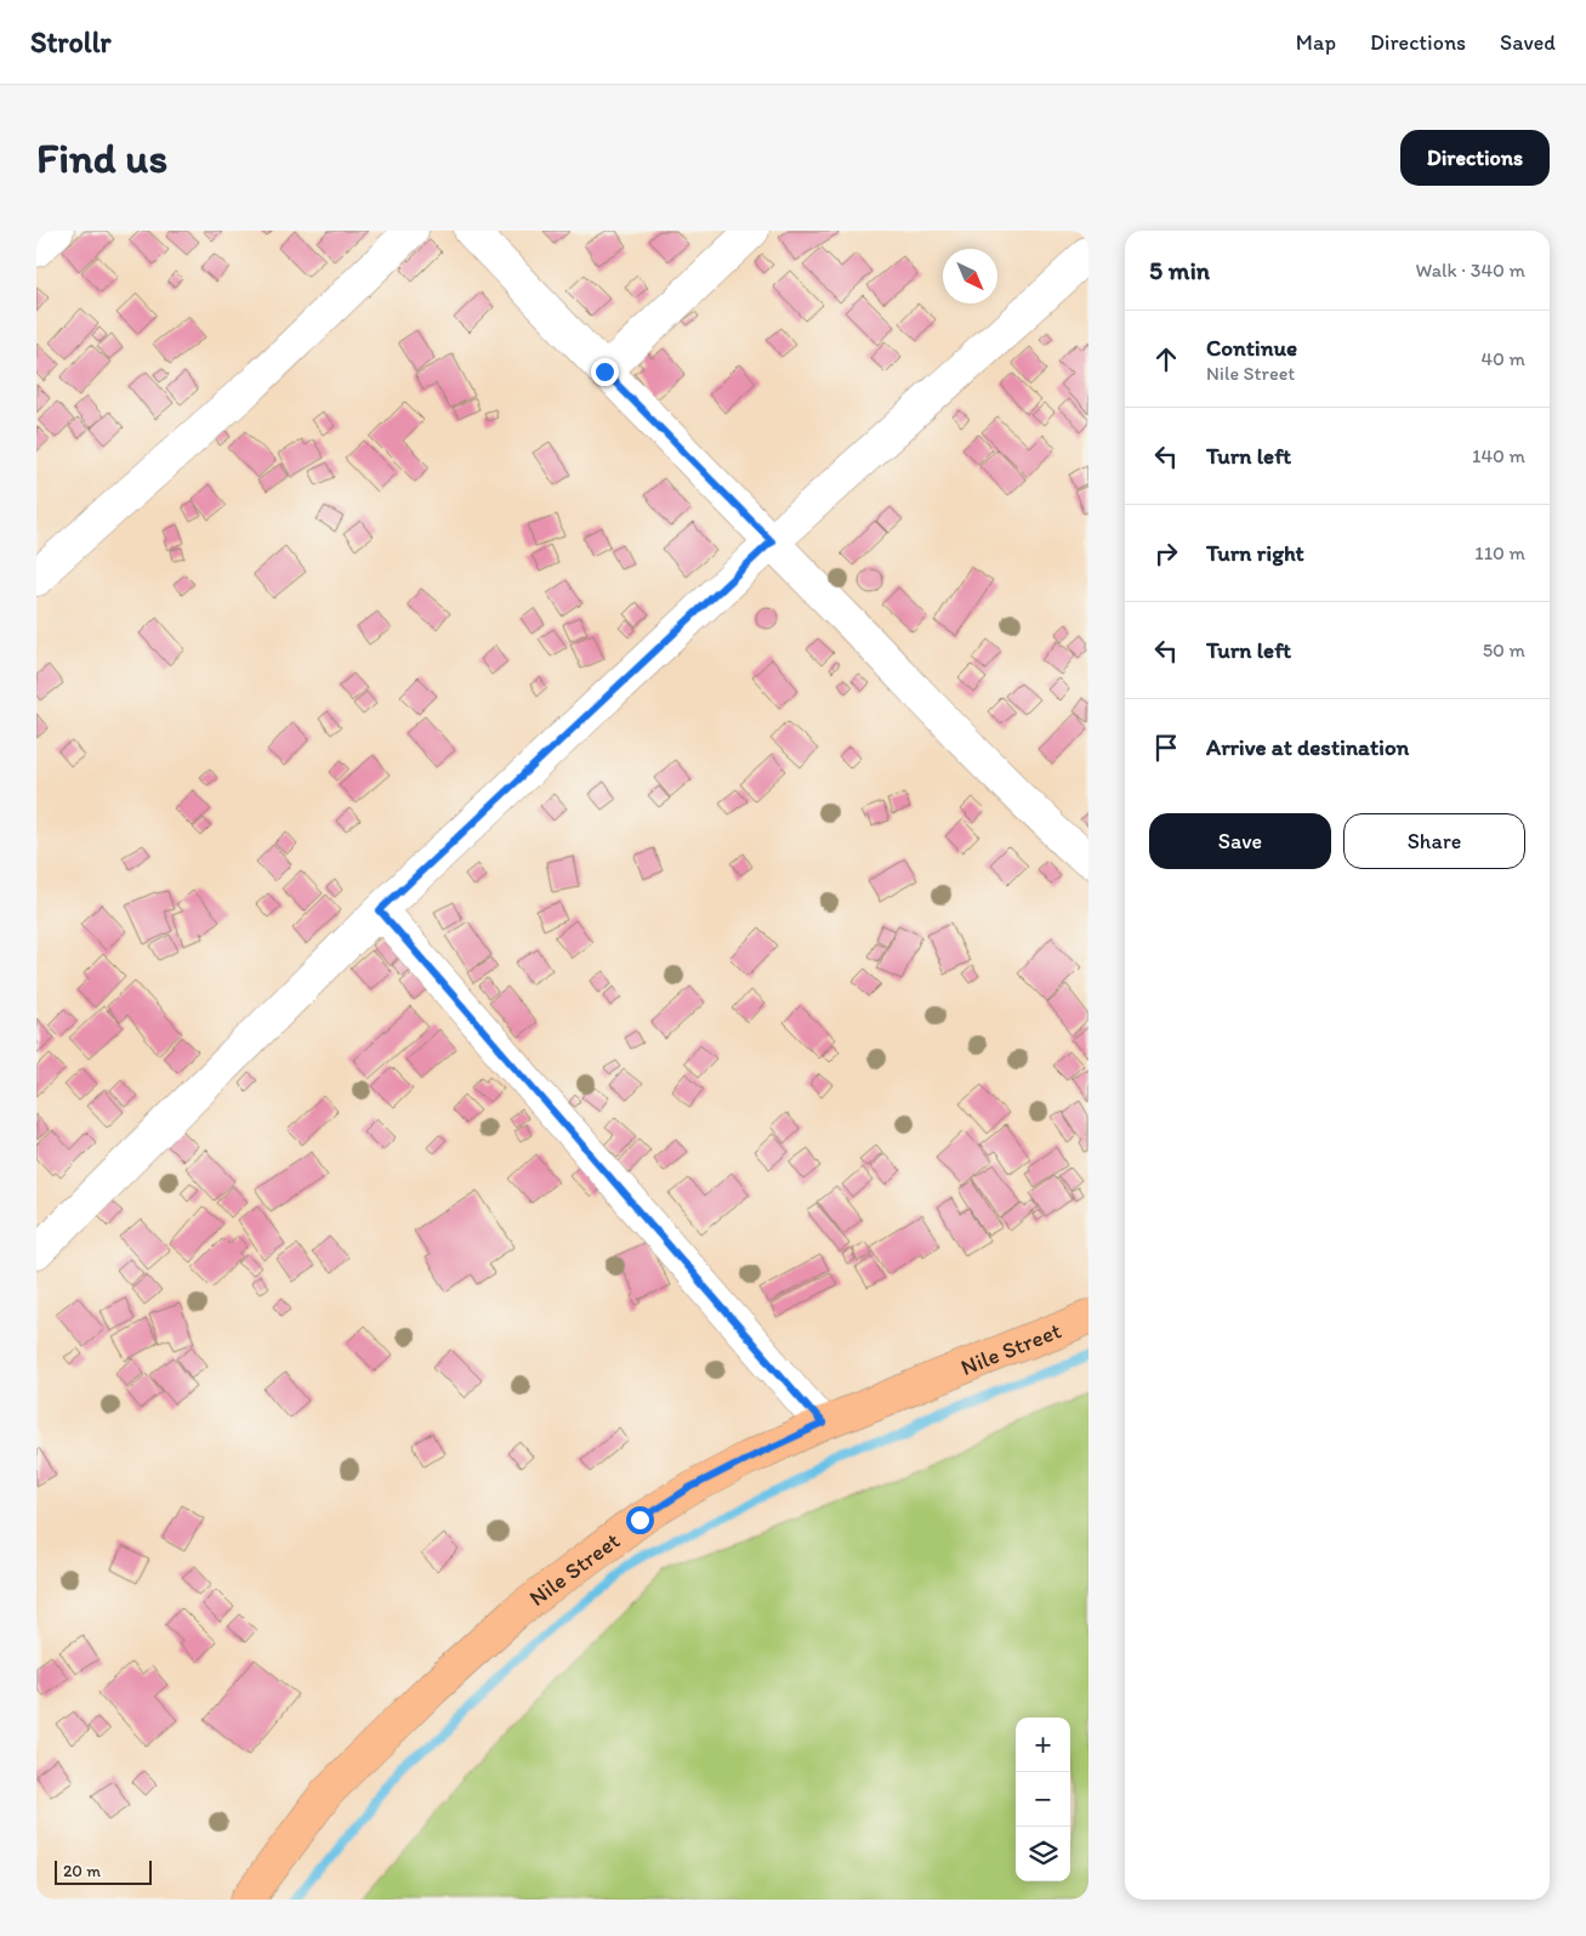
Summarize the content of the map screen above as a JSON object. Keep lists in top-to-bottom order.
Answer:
{
  "streets": {
    "main road": ["Nile Street"]
  },
  "scale_bar": "20 m",
  "north": "bottom right",
  "page": {
    "header": "Strollr",
    "nav": ["Map", "Directions", "Saved"],
    "buttons": [
      "Directions",
      ["Save", "Share"]
    ],
    "title": "Find us",
    "heading": ["5 min", "Walk · 340 m"],
    "list": [
      ["Continue", "Nile Street", "40 m"],
      ["Turn left", "140 m"],
      ["Turn right", "110 m"],
      ["Turn left", "50 m"],
      "Arrive at destination"
    ],
    "map_buttons": ["+", "−"],
    "scale": "20 m"
  }
}
